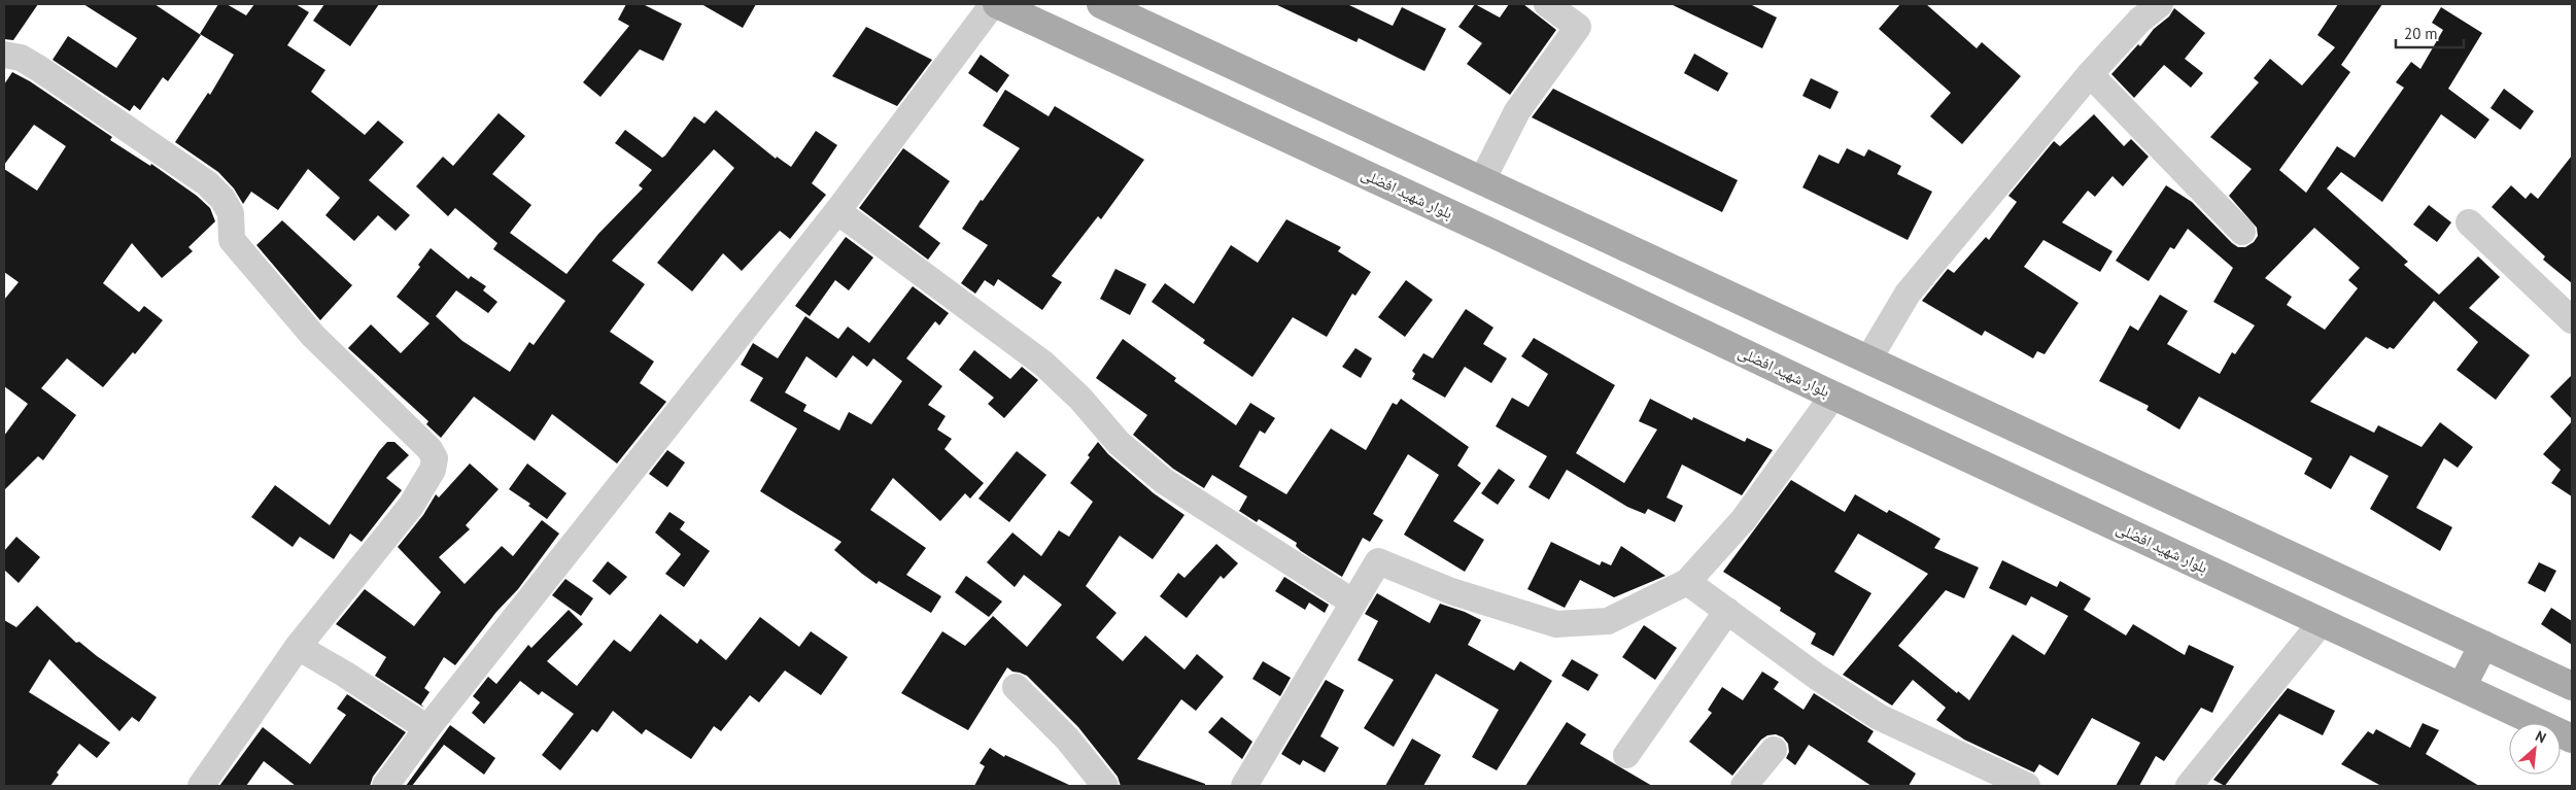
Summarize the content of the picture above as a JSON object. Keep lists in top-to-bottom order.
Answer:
{
  "streets": {
    "main road": ["بلوار شهید افضلی"]
  },
  "scale_bar": "20 m",
  "north": "top right"
}
